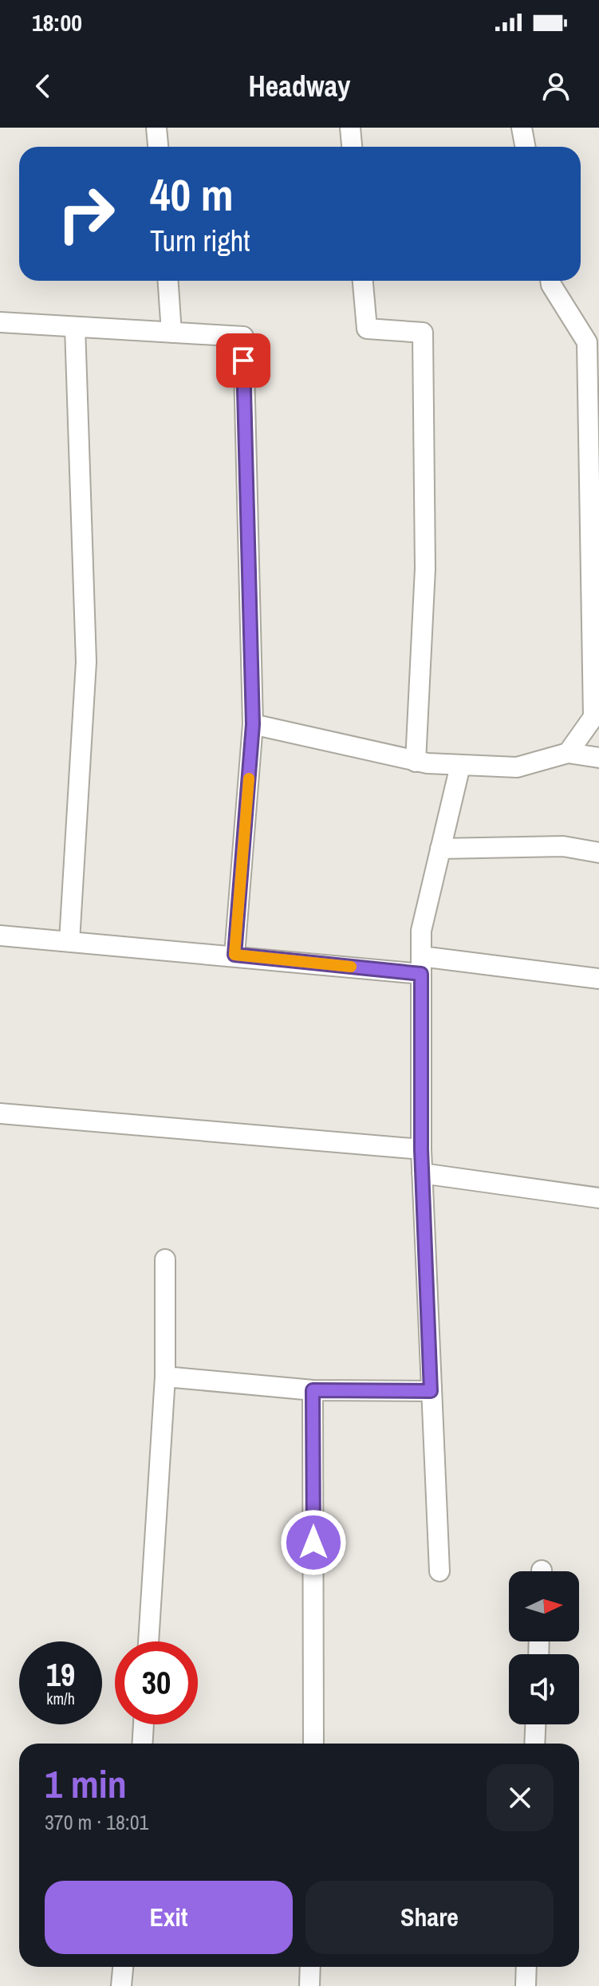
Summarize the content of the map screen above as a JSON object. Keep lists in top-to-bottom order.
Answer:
{
  "north": "right",
  "page": {
    "status": "18:00",
    "header": "Headway",
    "turn": ["40 m", "Turn right"],
    "speed": "19 km/h",
    "limit": "30",
    "heading": ["1 min", "370 m · 18:01"],
    "buttons": ["Exit", "Share"]
  }
}
